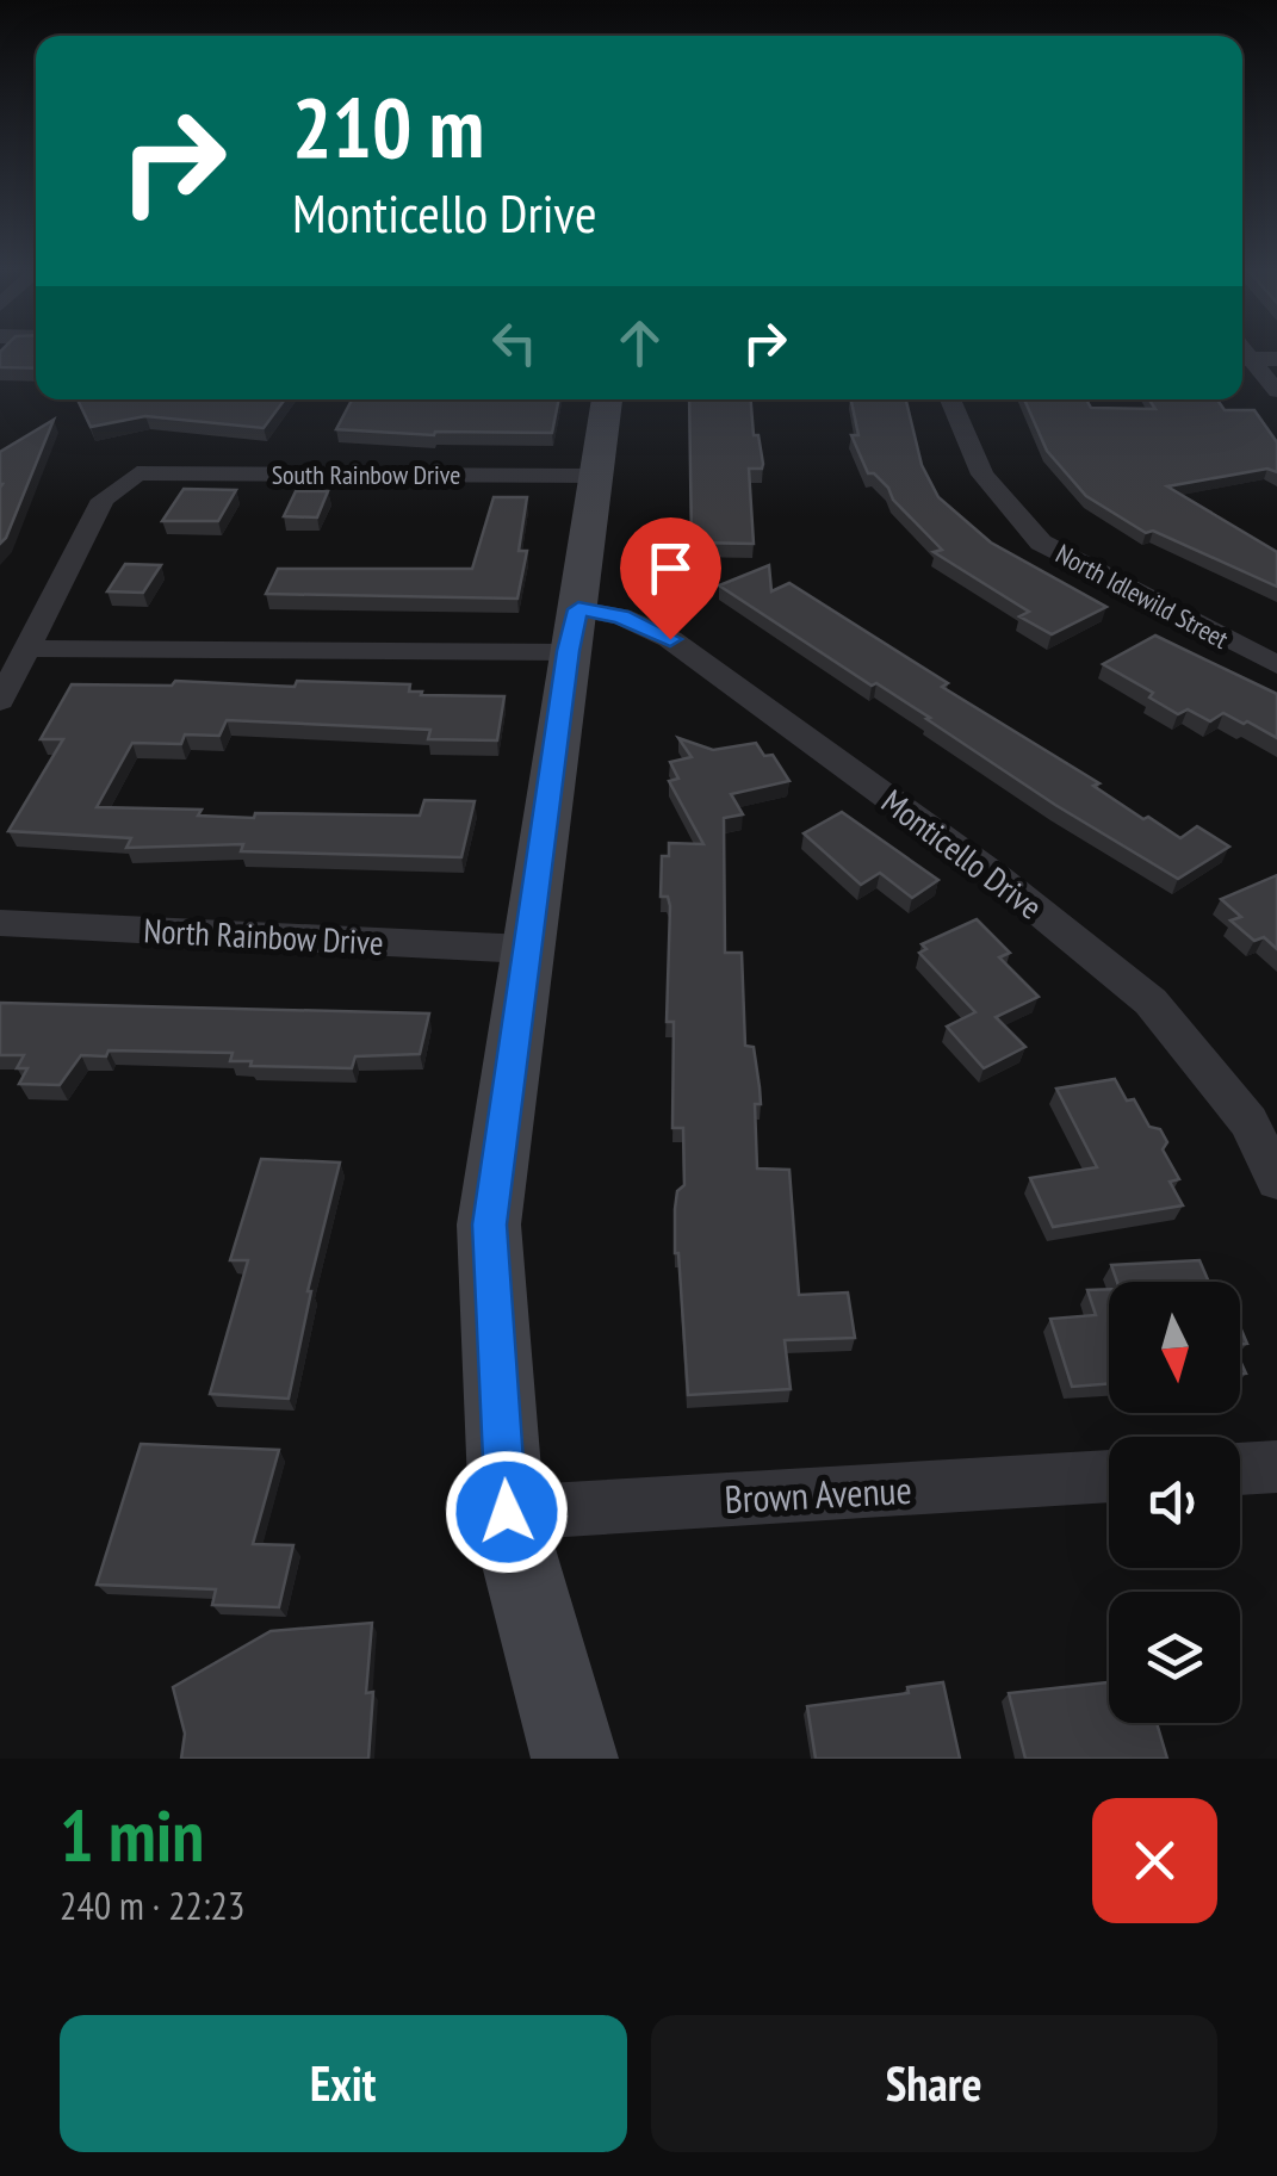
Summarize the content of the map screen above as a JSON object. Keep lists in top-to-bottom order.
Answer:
{
  "streets": {
    "street": [
      "South Rainbow Drive",
      "North Idlewild Street",
      "Monticello Drive",
      "North Rainbow Drive",
      "Brown Avenue"
    ]
  },
  "crossings": [
    ["South Rainbow Drive", "Monticello Drive"]
  ],
  "north": "bottom",
  "page": {
    "turn": ["210 m", "Monticello Drive"],
    "heading": ["1 min", "240 m · 22:23"],
    "buttons": ["Exit", "Share"]
  }
}
